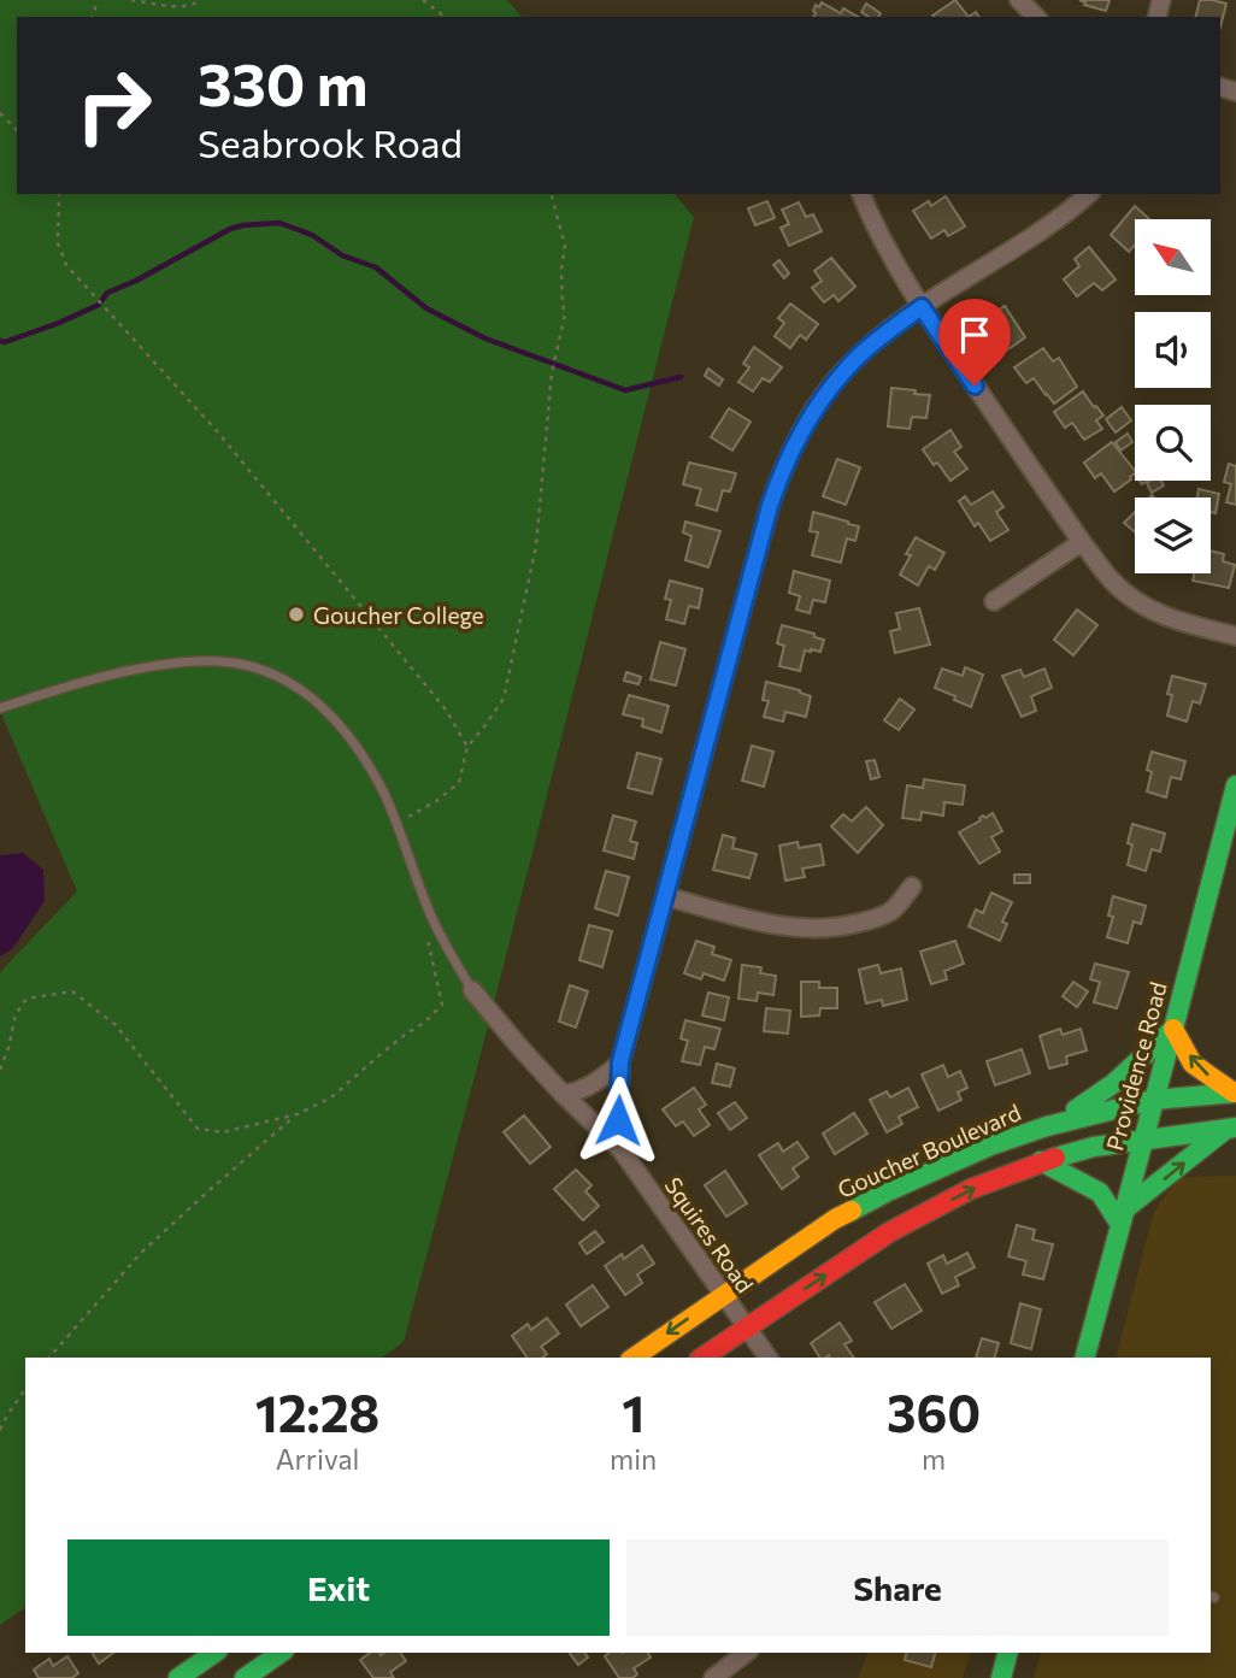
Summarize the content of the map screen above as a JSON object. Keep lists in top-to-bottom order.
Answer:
{
  "streets": {
    "main road": ["Providence Road", "Goucher Boulevard"],
    "street": ["Squires Road"]
  },
  "crossings": [
    ["Providence Road", "Goucher Boulevard"],
    ["Goucher Boulevard", "Squires Road"]
  ],
  "places": ["Goucher College"],
  "north": "top left",
  "page": {
    "turn": ["330 m", "Seabrook Road"],
    "eta": [
      "12:28",
      "Arrival",
      "1",
      "min",
      "360",
      "m"
    ],
    "buttons": ["Exit", "Share"]
  }
}
